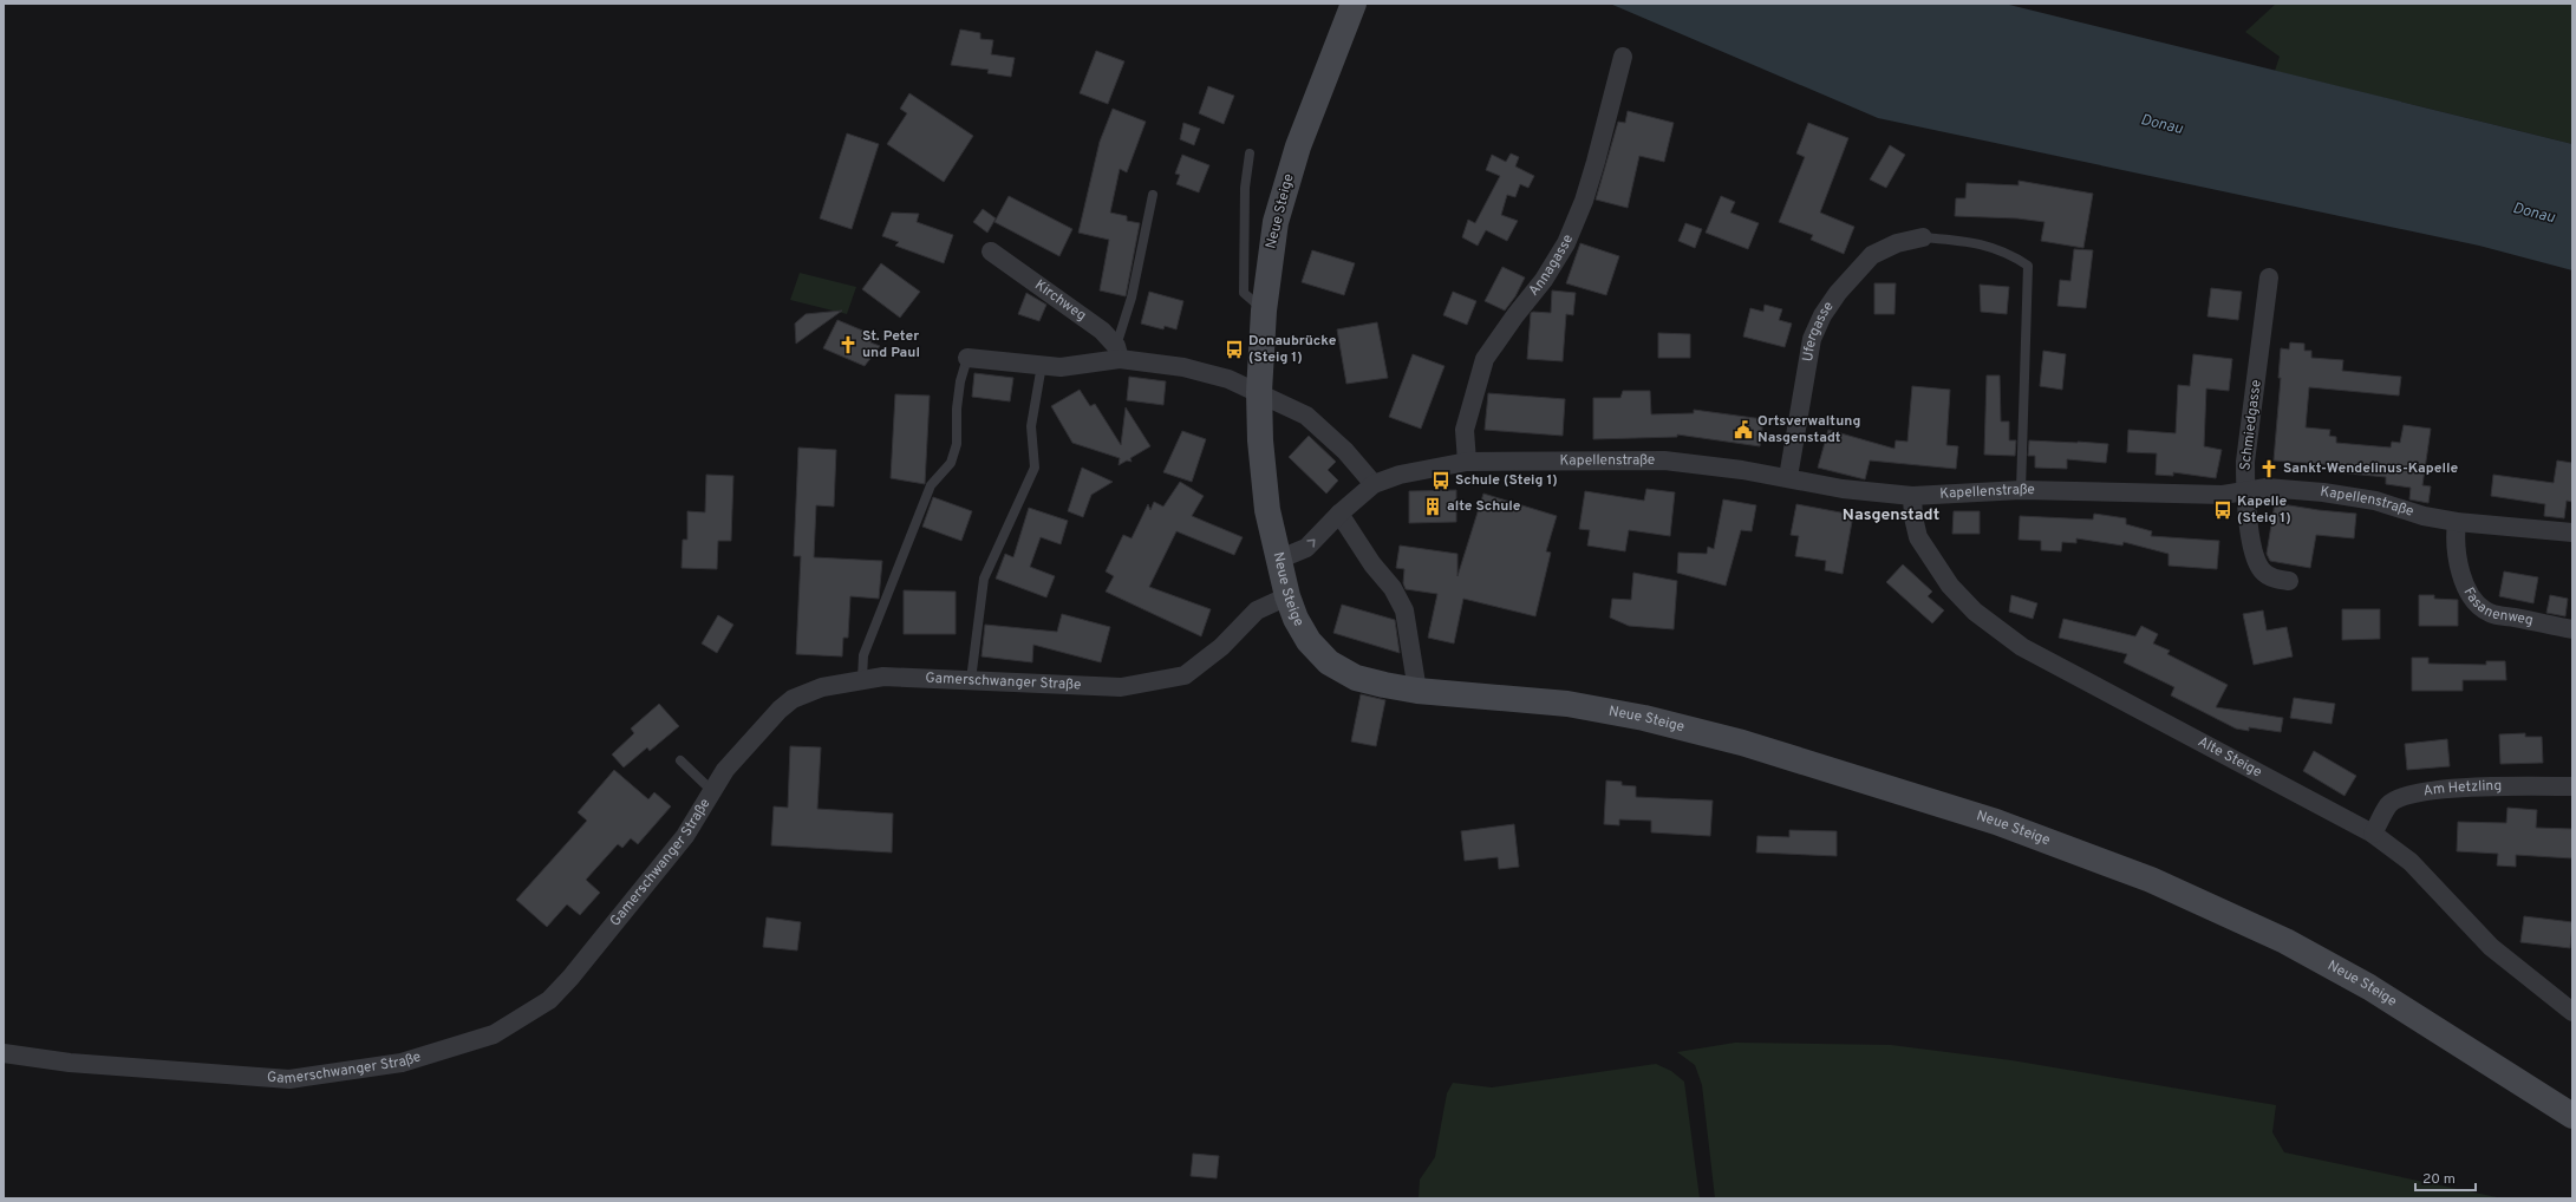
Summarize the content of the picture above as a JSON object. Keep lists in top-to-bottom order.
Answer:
{
  "streets": {
    "main road": ["Neue Steige"],
    "street": [
      "Annagasse",
      "Kirchweg",
      "Ufergasse",
      "Schmiedgasse",
      "Kapellenstraße",
      "Fasanenweg",
      "Gamerschwanger Straße",
      "Alte Steige",
      "Am Hetzling"
    ]
  },
  "crossings": [
    ["Neue Steige", "Kapellenstraße"],
    ["Neue Steige", "Gamerschwanger Straße"],
    ["Annagasse", "Kapellenstraße"],
    ["Ufergasse", "Kapellenstraße"],
    ["Schmiedgasse", "Kapellenstraße"],
    ["Kapellenstraße", "Fasanenweg"],
    ["Kapellenstraße", "Alte Steige"],
    ["Alte Steige", "Am Hetzling"]
  ],
  "districts": ["Nasgenstadt"],
  "water": ["Donau"],
  "places": {
    "church": ["St. Peter und Paul", "Sankt-Wendelinus-Kapelle"],
    "bus stop": ["Donaubrücke (Steig 1)", "Schule (Steig 1)", "Kapelle (Steig 1)"],
    "public building": ["Ortsverwaltung Nasgenstadt"],
    "building": ["alte Schule"]
  },
  "scale_bar": "20 m"
}
